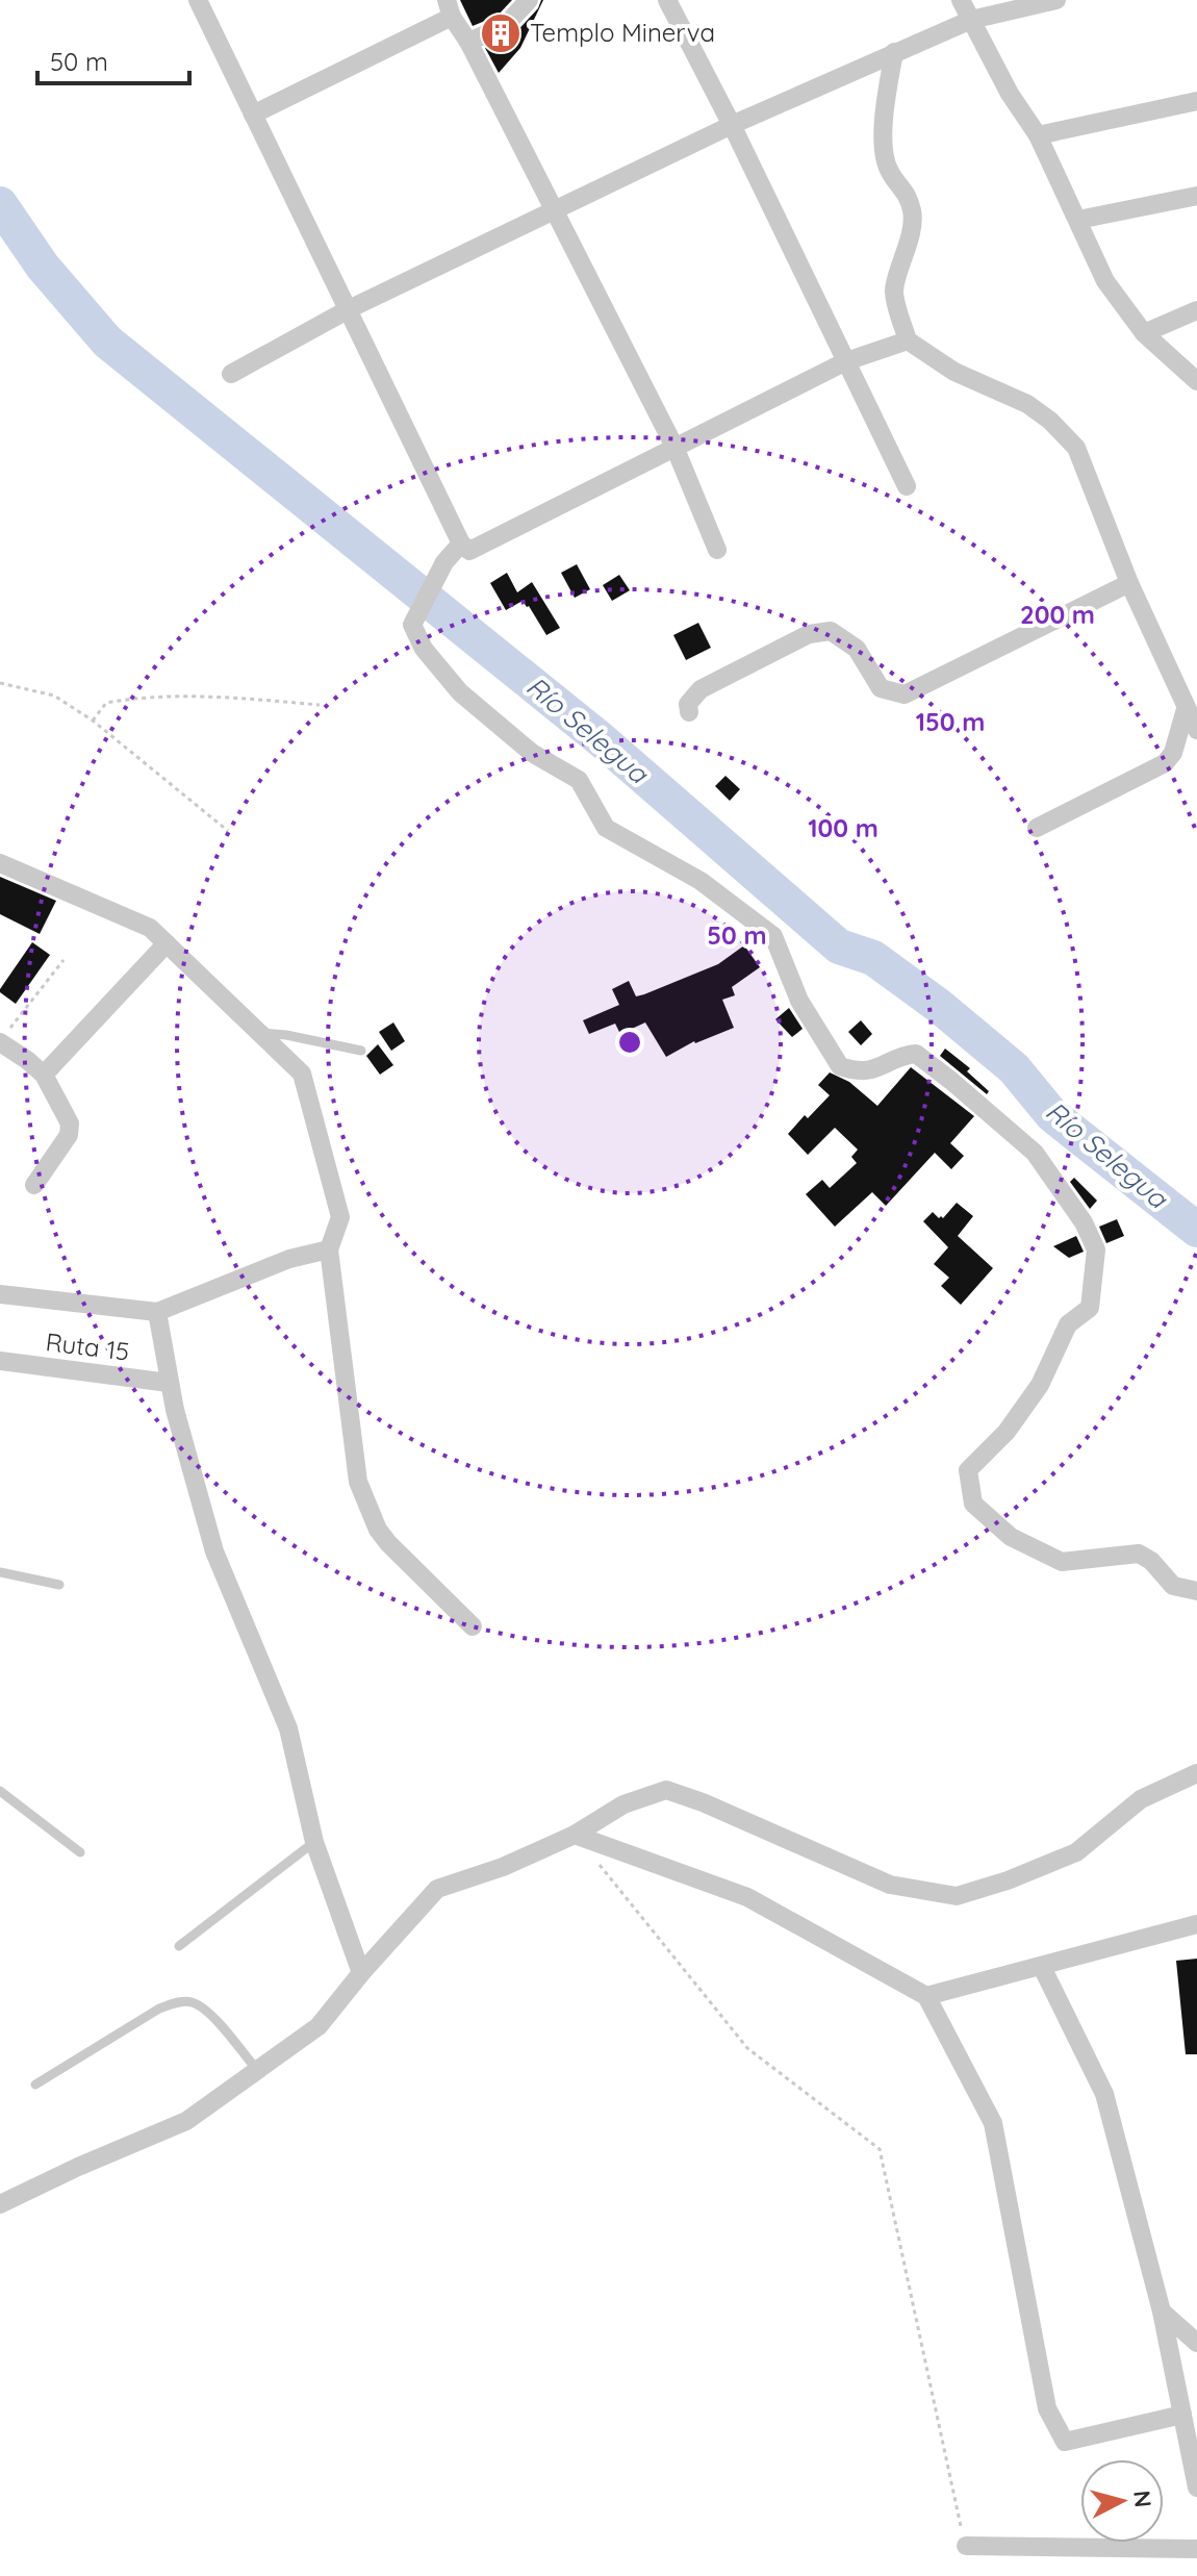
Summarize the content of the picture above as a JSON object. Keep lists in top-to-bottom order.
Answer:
{
  "streets": {
    "street": ["Ruta 15"]
  },
  "water": ["Río Selegua"],
  "places": {
    "building": ["Templo Minerva"]
  },
  "scale_bar": "50 m",
  "north": "right",
  "rings": [
    "200 m",
    "150 m",
    "100 m",
    "50 m"
  ]
}
